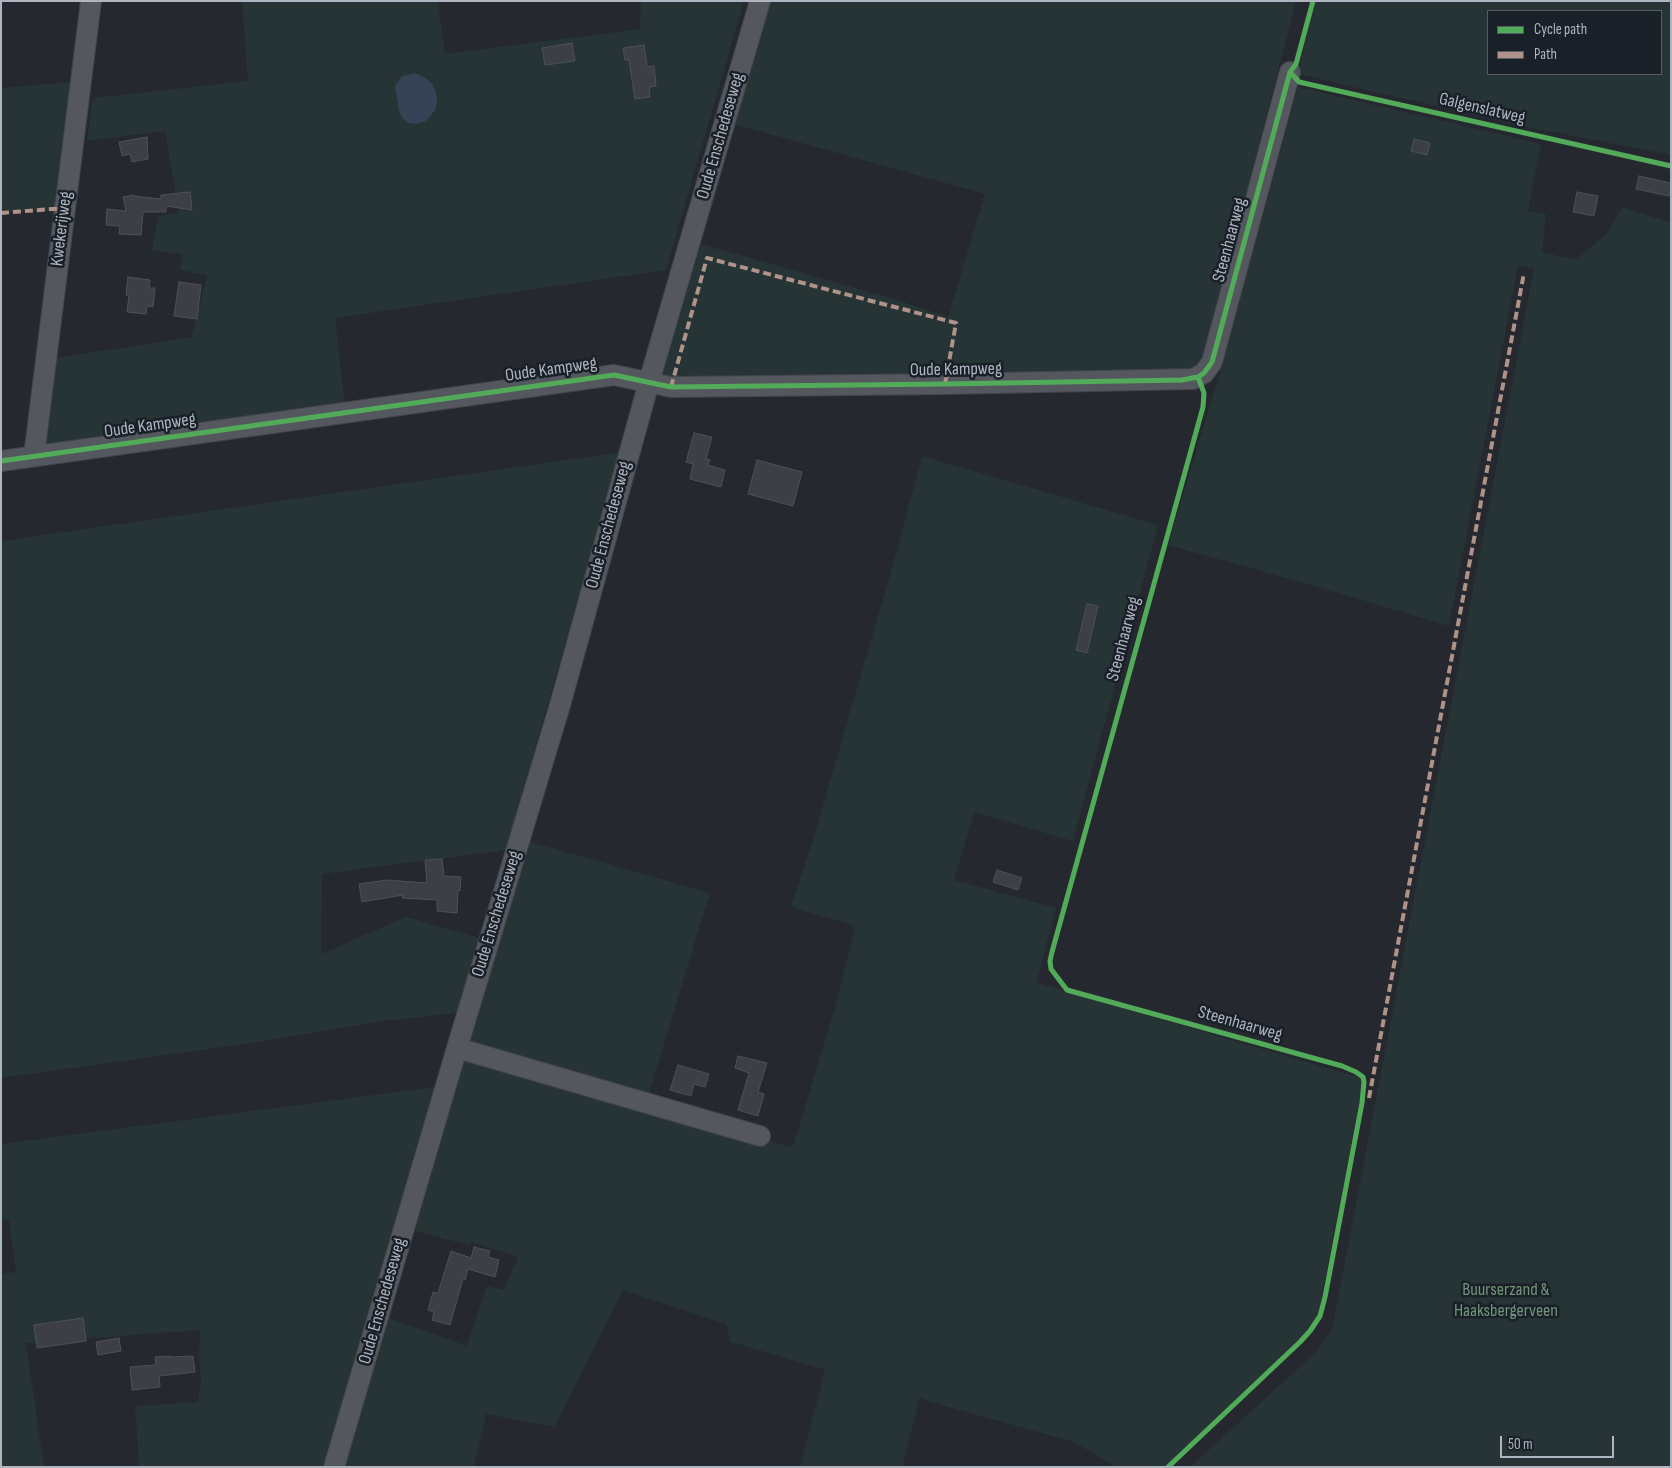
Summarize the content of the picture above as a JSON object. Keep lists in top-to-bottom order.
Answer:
{
  "streets": {
    "street": [
      "Oude Enschedeseweg",
      "Kwekerijweg",
      "Steenhaarweg",
      "Oude Kampweg"
    ],
    "cycle path": ["Galgenslatweg"]
  },
  "crossings": [
    ["Oude Enschedeseweg", "Oude Kampweg"],
    ["Kwekerijweg", "Oude Kampweg"],
    ["Steenhaarweg", "Oude Kampweg"]
  ],
  "parks": ["Buurserzand & Haaksbergerveen"],
  "legend": ["Cycle path", "Path"],
  "scale_bar": "50 m"
}
